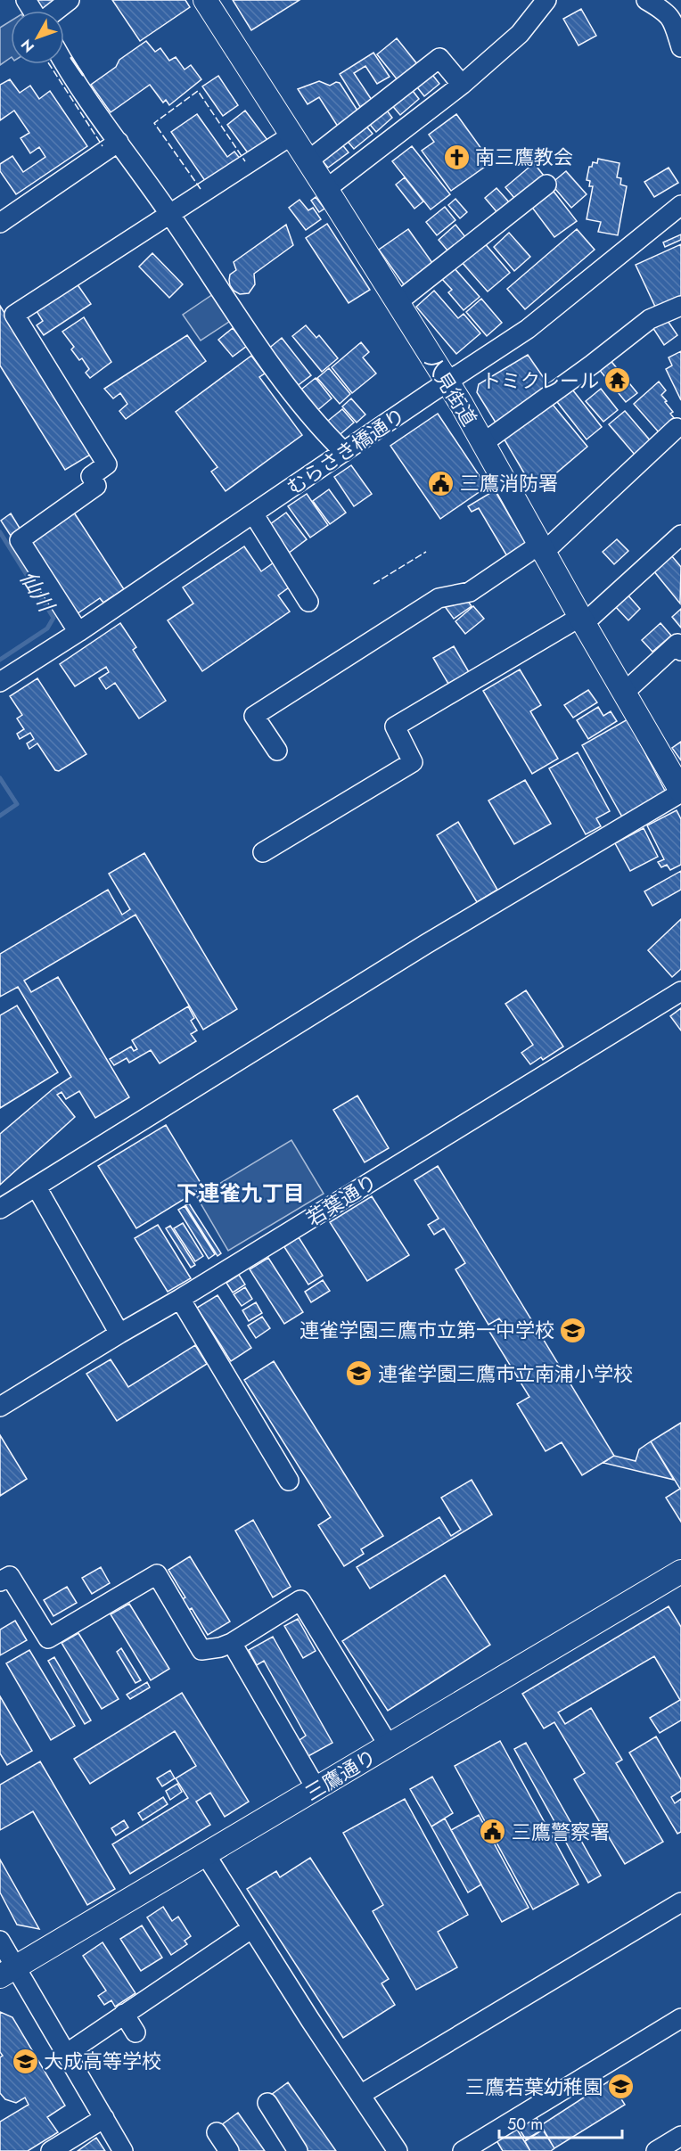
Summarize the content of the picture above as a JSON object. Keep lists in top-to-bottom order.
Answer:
{
  "streets": {
    "main road": ["人見街道", "三鷹通り"],
    "street": ["むらさき橋通り", "若葉通り"]
  },
  "crossings": [
    ["人見街道", "むらさき橋通り"]
  ],
  "districts": ["下連雀九丁目"],
  "water": ["仙川"],
  "places": {
    "church": ["南三鷹教会"],
    "temple": ["トミクレール"],
    "public building": ["三鷹消防署", "三鷹警察署"],
    "school or university": [
      "連雀学園三鷹市立第一中学校",
      "連雀学園三鷹市立南浦小学校",
      "大成高等学校",
      "三鷹若葉幼稚園"
    ]
  },
  "scale_bar": "50 m",
  "north": "bottom left"
}
